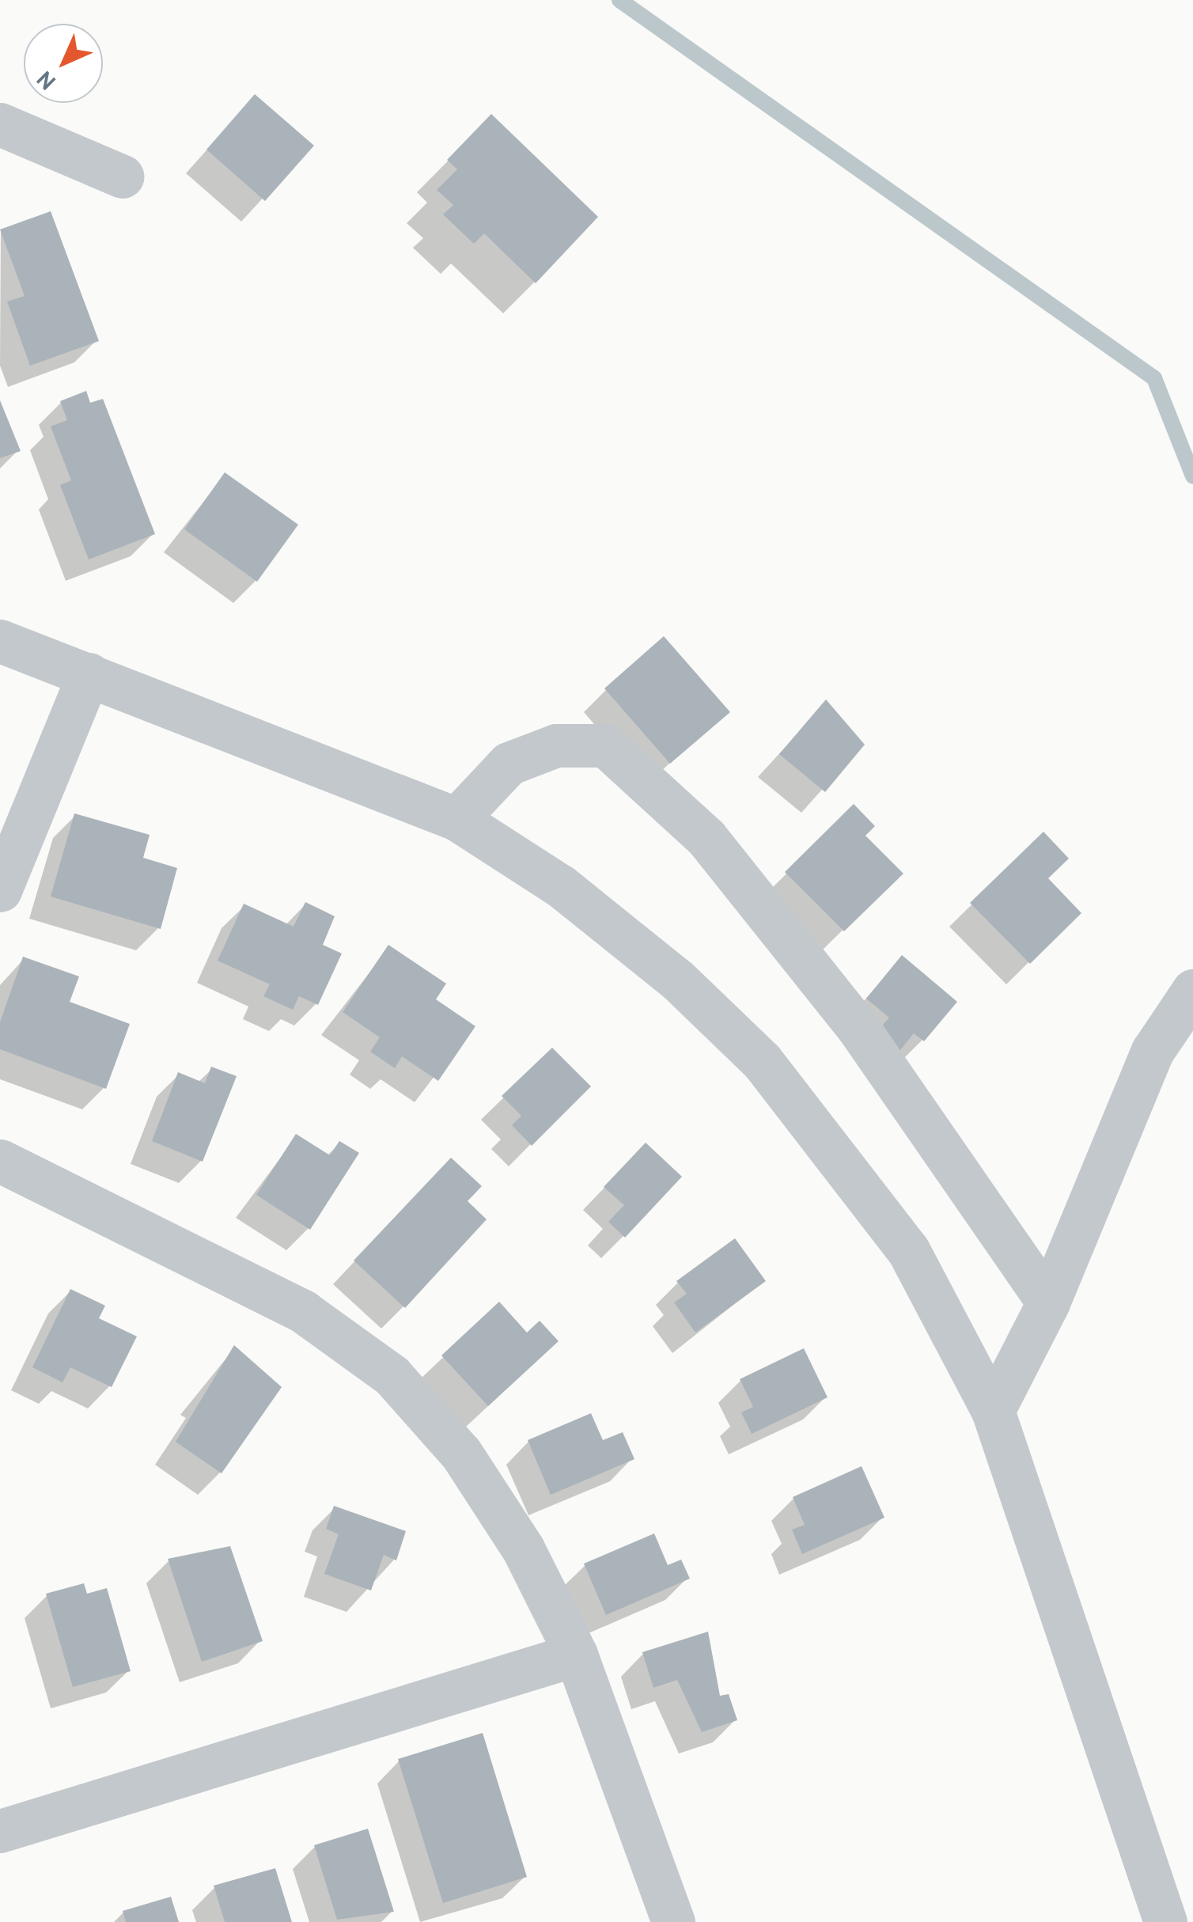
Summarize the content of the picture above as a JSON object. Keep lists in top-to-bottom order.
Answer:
{
  "north": "bottom left"
}
